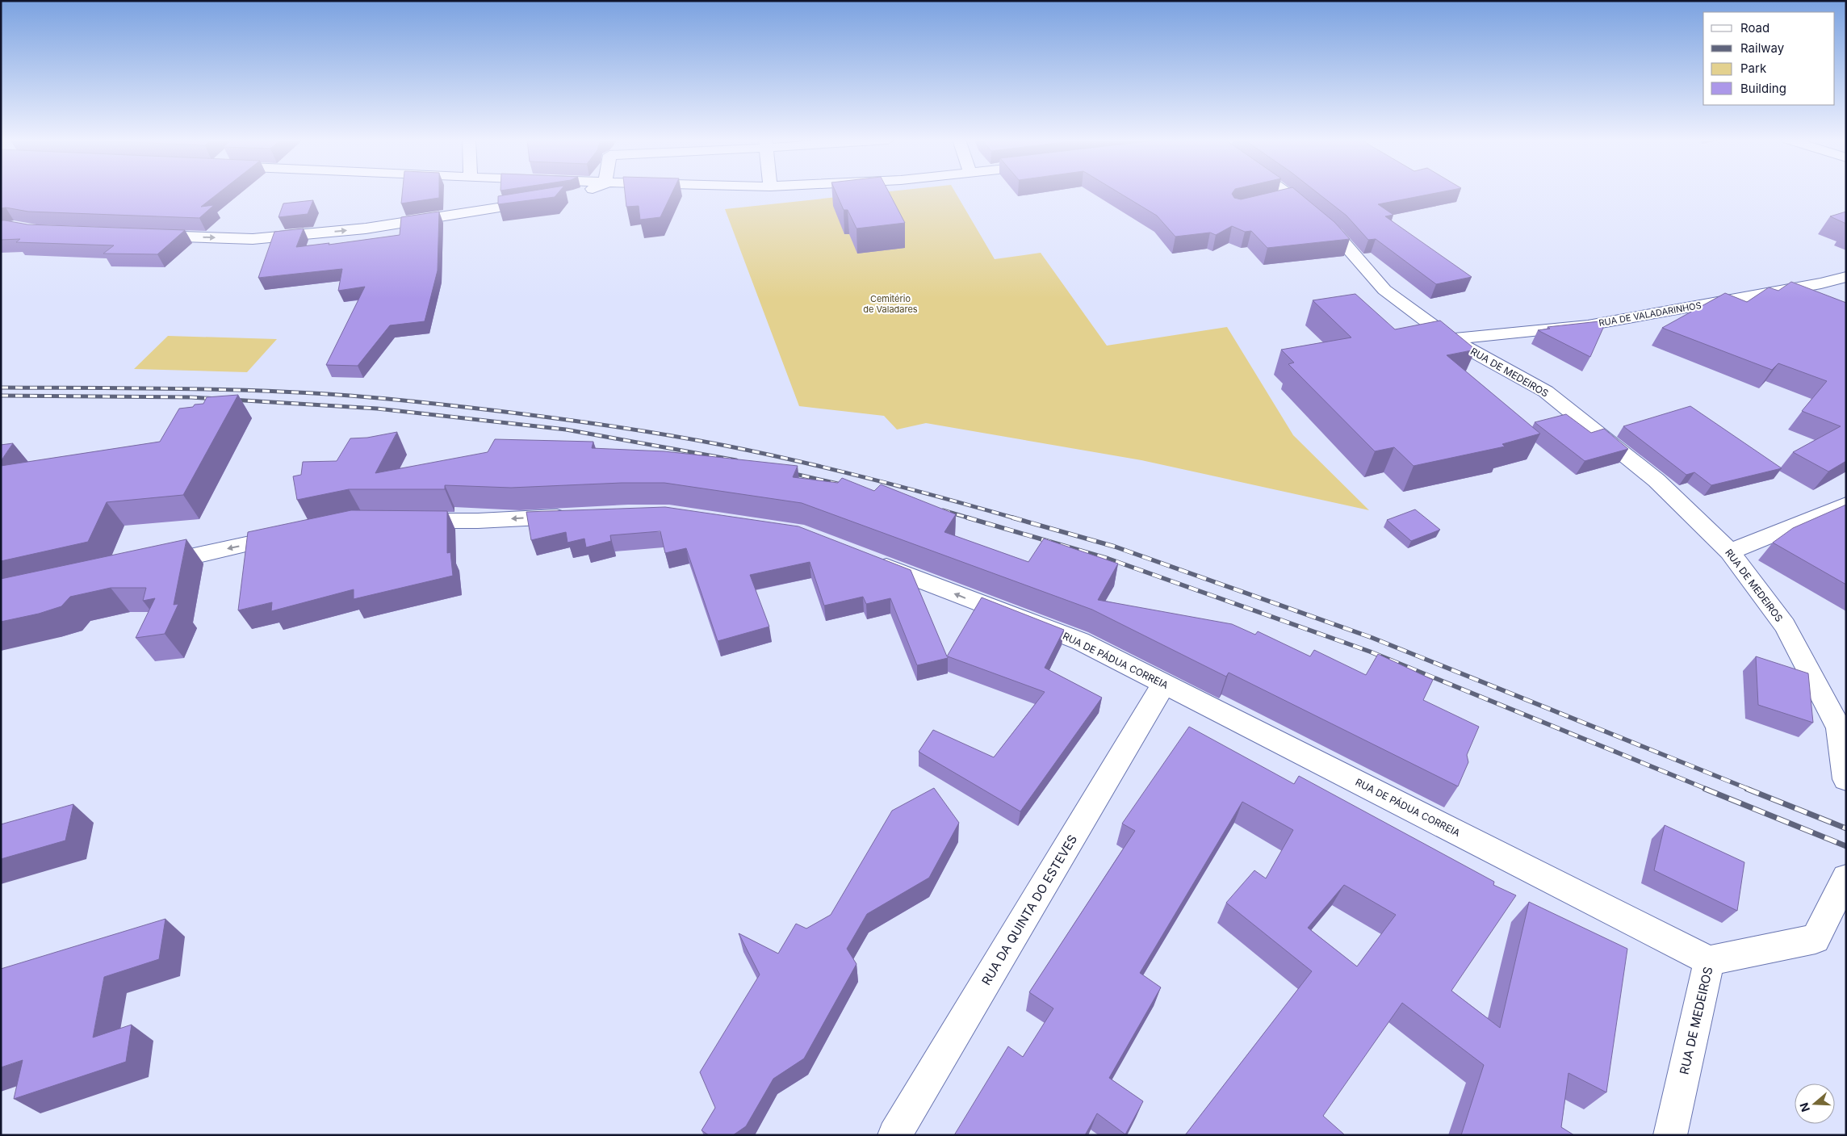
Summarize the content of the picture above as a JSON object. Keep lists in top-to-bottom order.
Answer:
{
  "streets": {
    "street": [
      "RUA DE VALADARINHOS",
      "RUA DE MEDEIROS",
      "RUA DE PÁDUA CORREIA",
      "RUA DA QUINTA DO ESTEVES"
    ]
  },
  "crossings": [
    ["RUA DE VALADARINHOS", "RUA DE MEDEIROS"],
    ["RUA DE MEDEIROS", "RUA DE PÁDUA CORREIA"],
    ["RUA DE PÁDUA CORREIA", "RUA DA QUINTA DO ESTEVES"]
  ],
  "parks": ["Cemitério de Valadares"],
  "legend": [
    "Road",
    "Railway",
    "Park",
    "Building"
  ],
  "north": "left"
}
